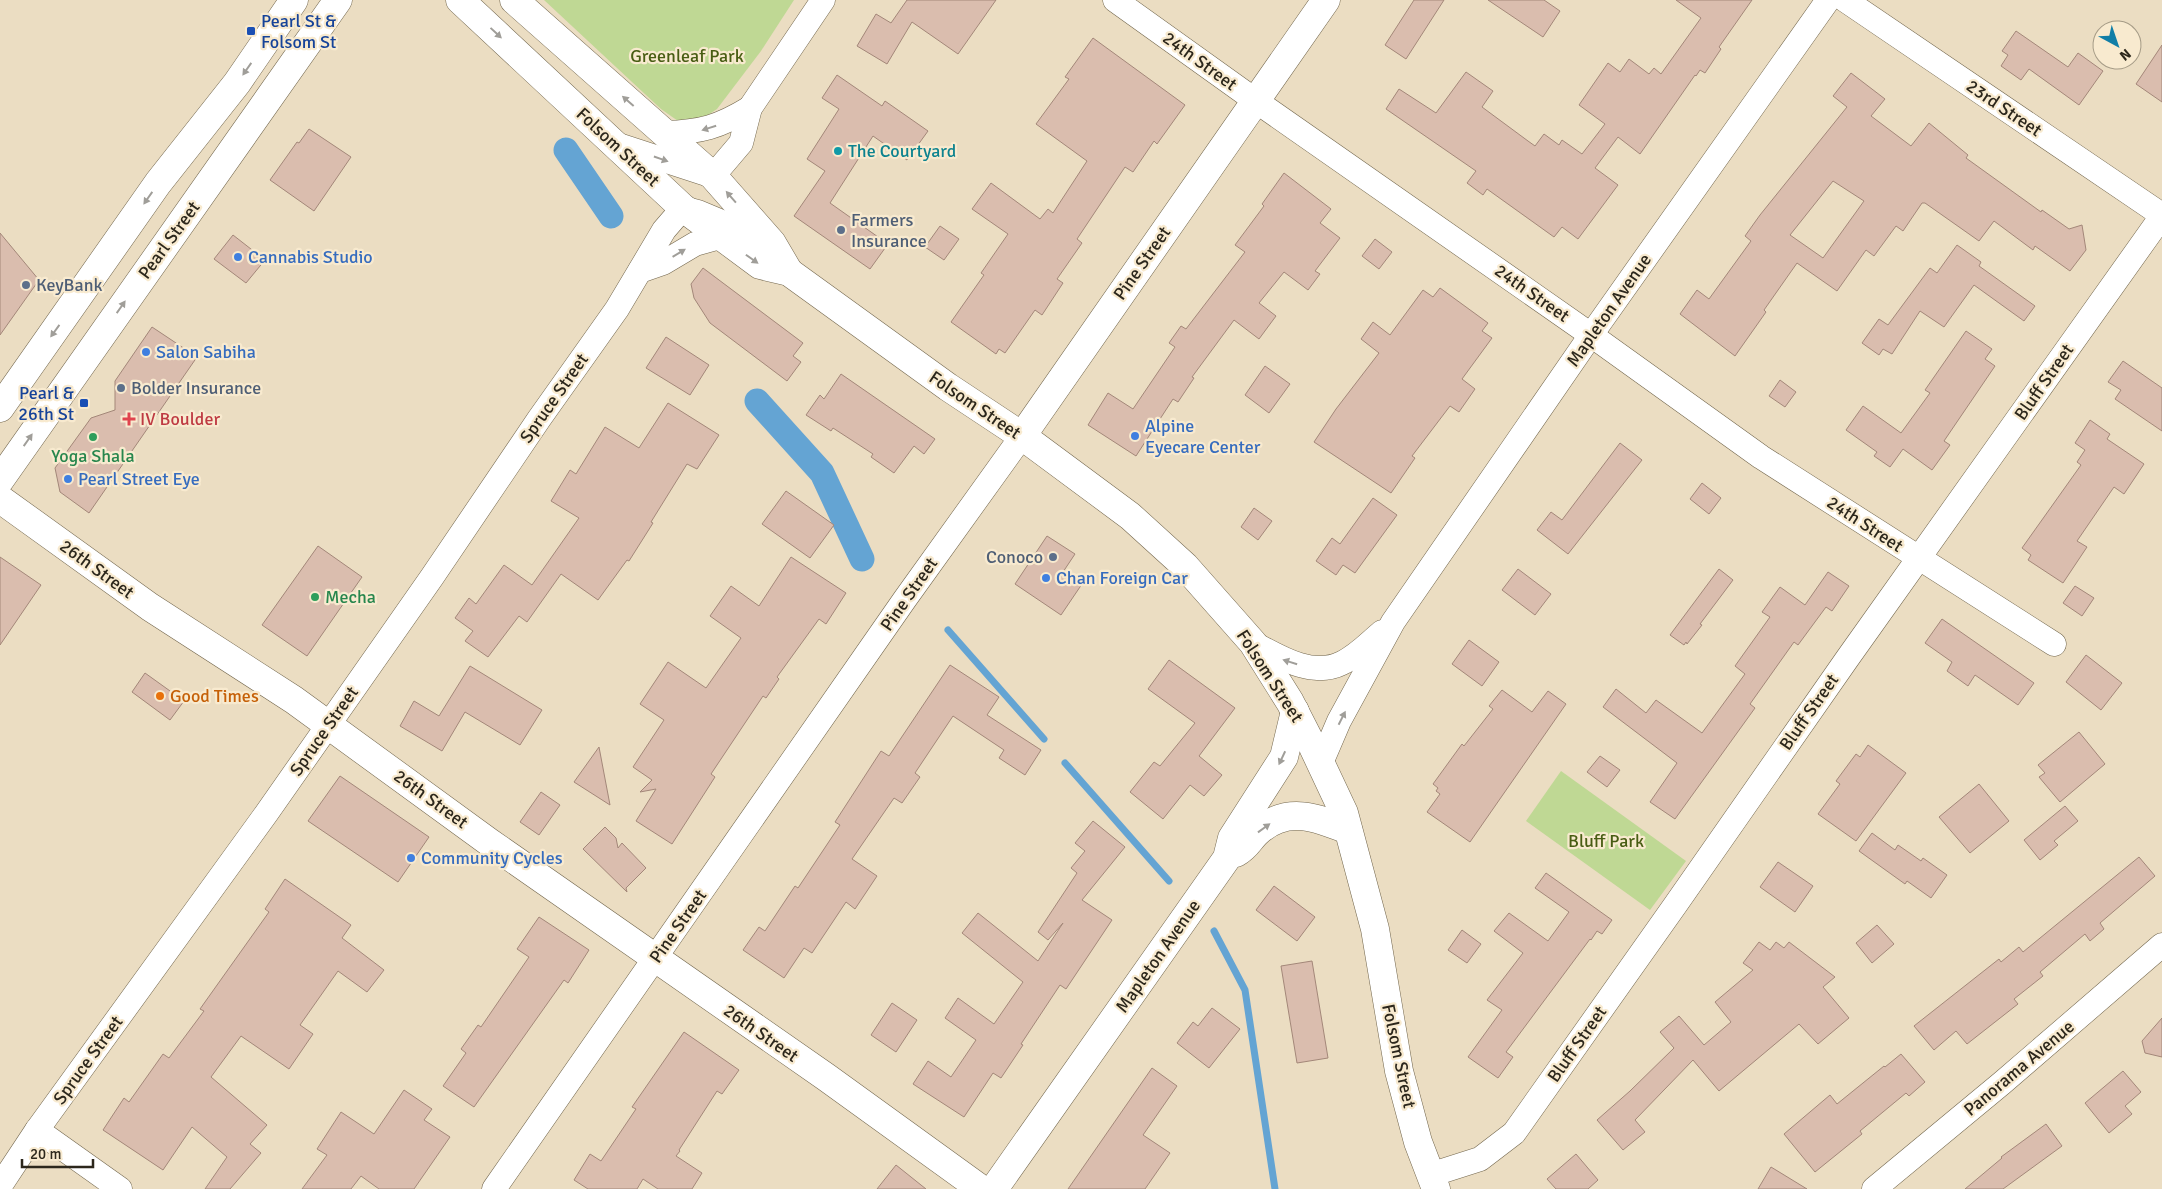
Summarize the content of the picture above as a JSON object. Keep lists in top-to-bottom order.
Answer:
{
  "streets": {
    "main road": [
      "Folsom Street",
      "Pearl Street",
      "Pine Street",
      "Mapleton Avenue",
      "26th Street"
    ],
    "street": [
      "24th Street",
      "23rd Street",
      "Bluff Street",
      "Spruce Street",
      "Panorama Avenue"
    ]
  },
  "crossings": [
    ["24th Street", "Pine Street"],
    ["24th Street", "Mapleton Avenue"],
    ["24th Street", "Bluff Street"],
    ["23rd Street", "Bluff Street"],
    ["Folsom Street", "Pine Street"],
    ["Folsom Street", "Mapleton Avenue"],
    ["Folsom Street", "Bluff Street"],
    ["Folsom Street", "Spruce Street"],
    ["Pine Street", "26th Street"],
    ["Spruce Street", "26th Street"]
  ],
  "parks": ["Greenleaf Park", "Bluff Park"],
  "places": {
    "transit": ["Pearl St & Folsom St", "Pearl & 26th St"],
    "other": [
      "The Courtyard",
      "Farmers Insurance",
      "Cannabis Studio",
      "KeyBank",
      "Salon Sabiha",
      "Bolder Insurance",
      "Alpine Eyecare Center",
      "Yoga Shala",
      "Pearl Street Eye",
      "Conoco",
      "Chan Foreign Car",
      "Mecha",
      "Good Times",
      "Community Cycles"
    ],
    "health": ["IV Boulder"]
  },
  "scale_bar": "20 m",
  "north": "bottom right"
}
